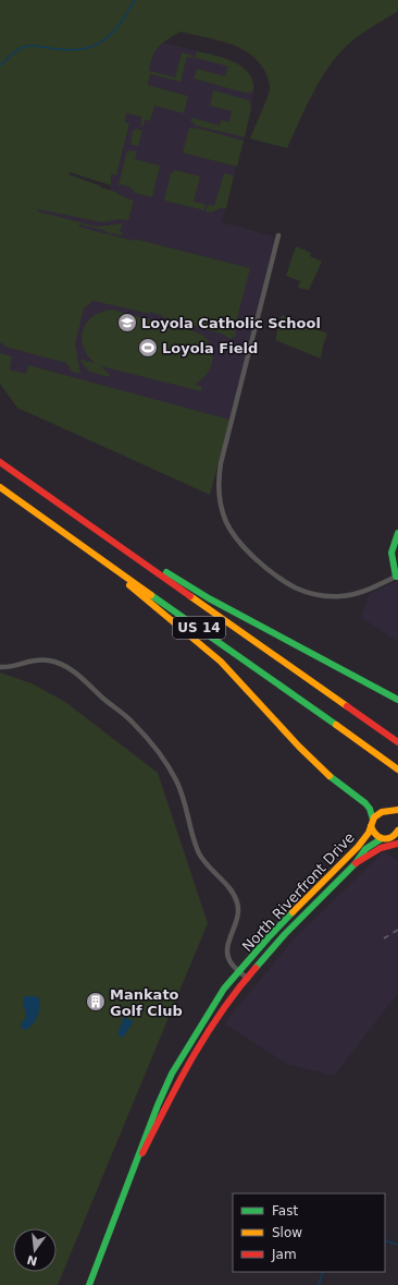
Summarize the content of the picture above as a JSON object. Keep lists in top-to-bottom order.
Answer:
{
  "streets": {
    "main road": ["US 14", "North Riverfront Drive"]
  },
  "places": {
    "school or university": ["Loyola Catholic School"],
    "sports": ["Loyola Field"],
    "building": ["Mankato Golf Club"]
  },
  "legend": ["Fast", "Slow", "Jam"],
  "north": "bottom"
}
